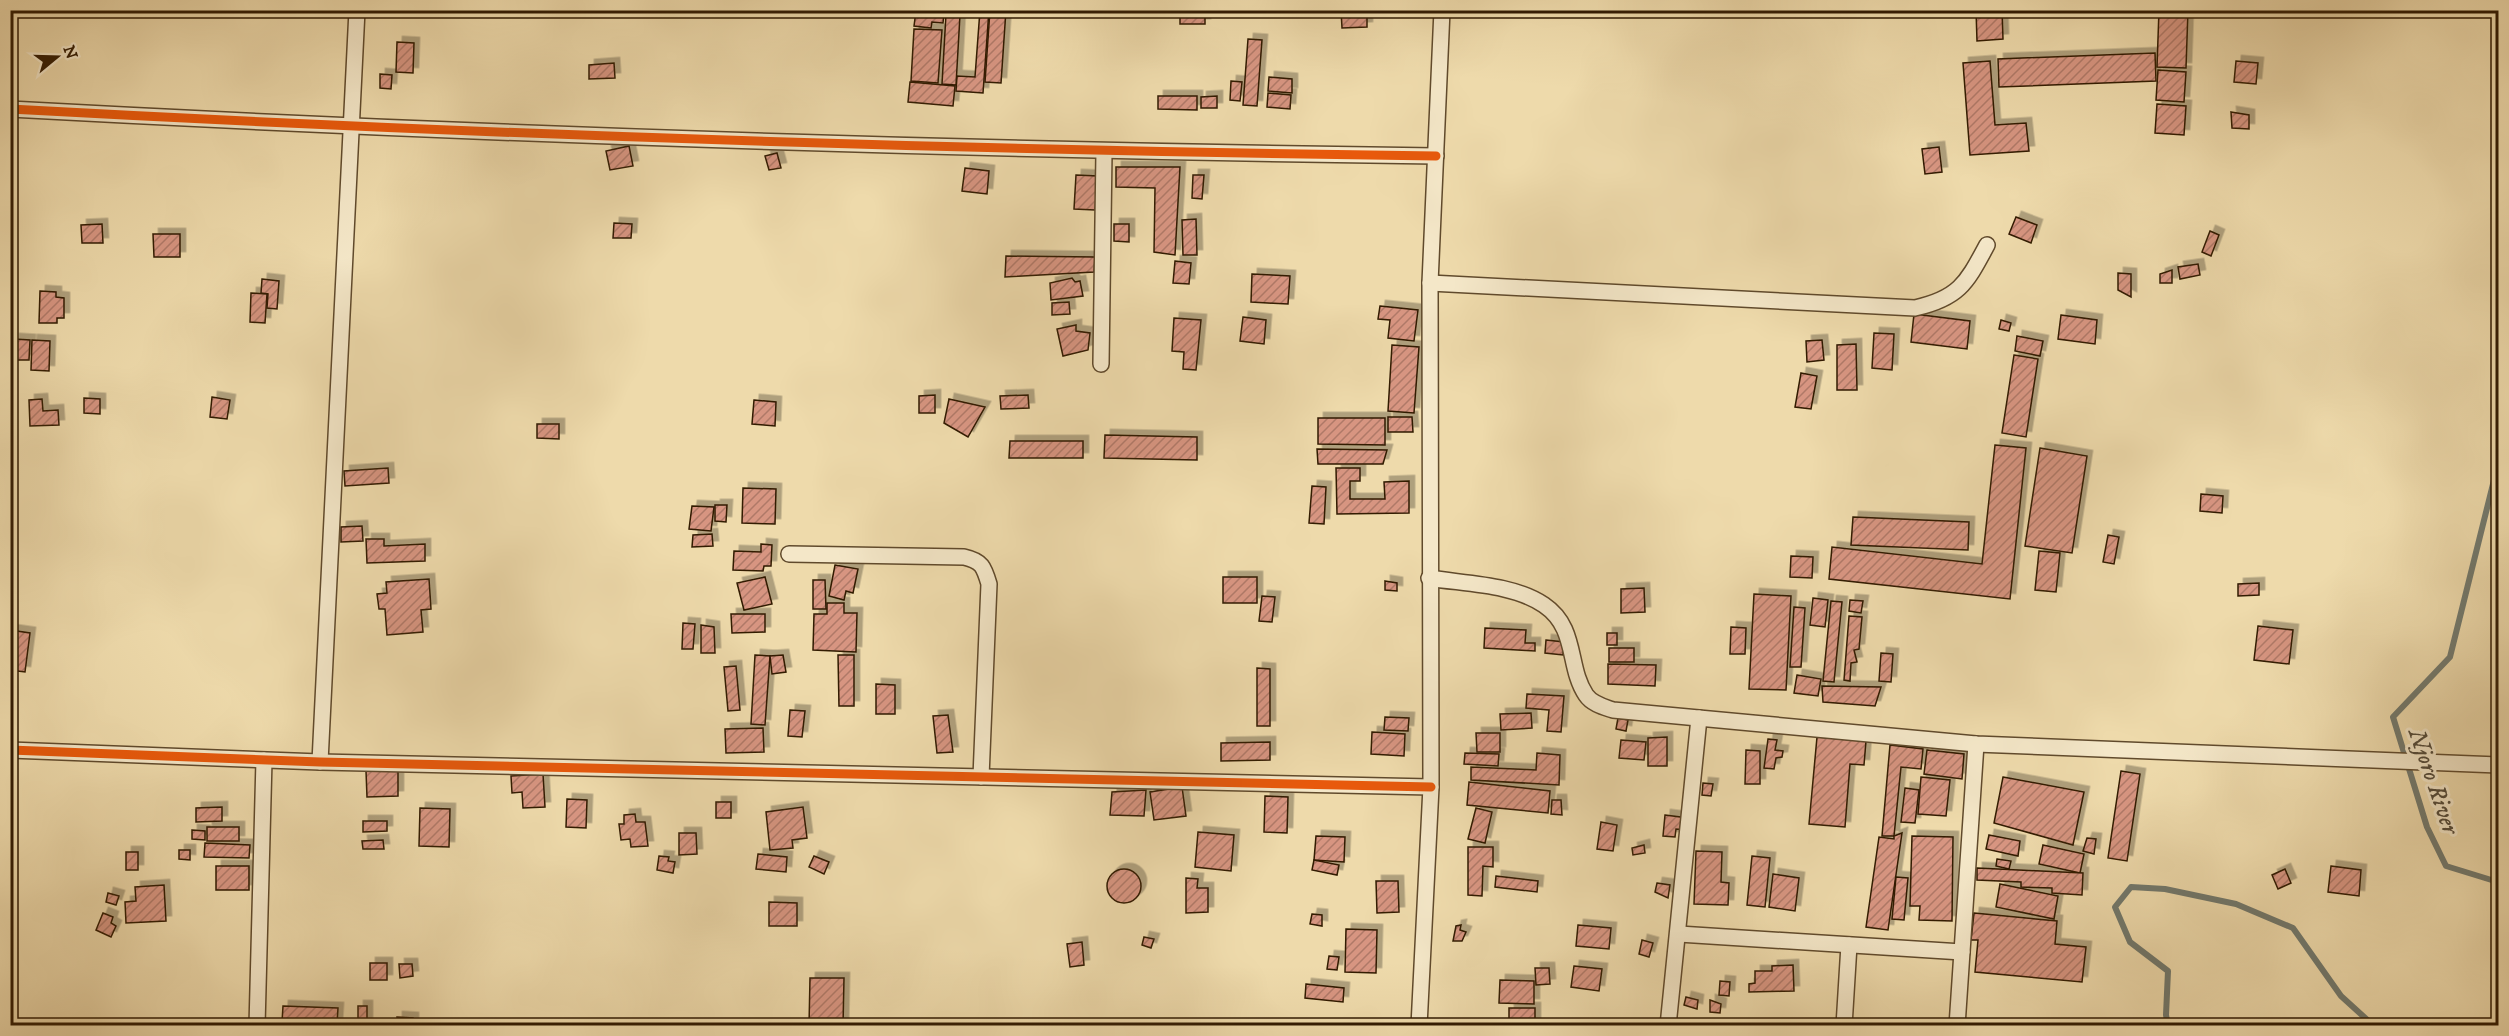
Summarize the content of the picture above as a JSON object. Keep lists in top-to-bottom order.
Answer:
{
  "water": ["Njoro River"],
  "north": "right"
}
